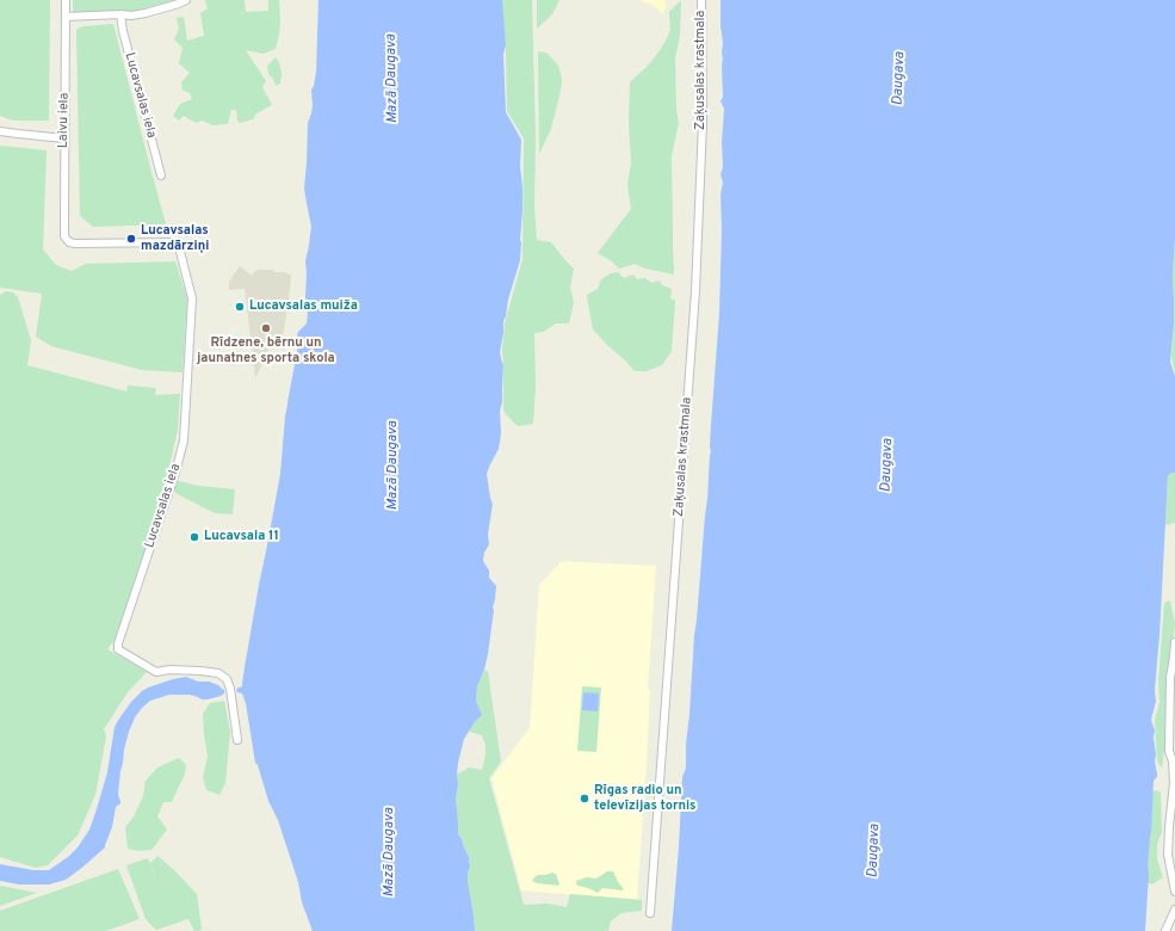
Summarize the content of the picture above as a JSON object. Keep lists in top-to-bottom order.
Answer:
{
  "streets": {
    "street": ["Zaķusalas krastmala", "Lucavsalas iela", "Laivu iela"]
  },
  "crossings": [
    ["Lucavsalas iela", "Laivu iela"]
  ],
  "water": ["Mazā Daugava", "Daugava"],
  "places": [
    "Lucavsalas mazdārziņi",
    "Lucavsalas muiža",
    "Rīdzene, bērnu un jaunatnes sporta skola",
    "Lucavsala 11",
    "Rīgas radio un televīzijas tornis"
  ]
}
